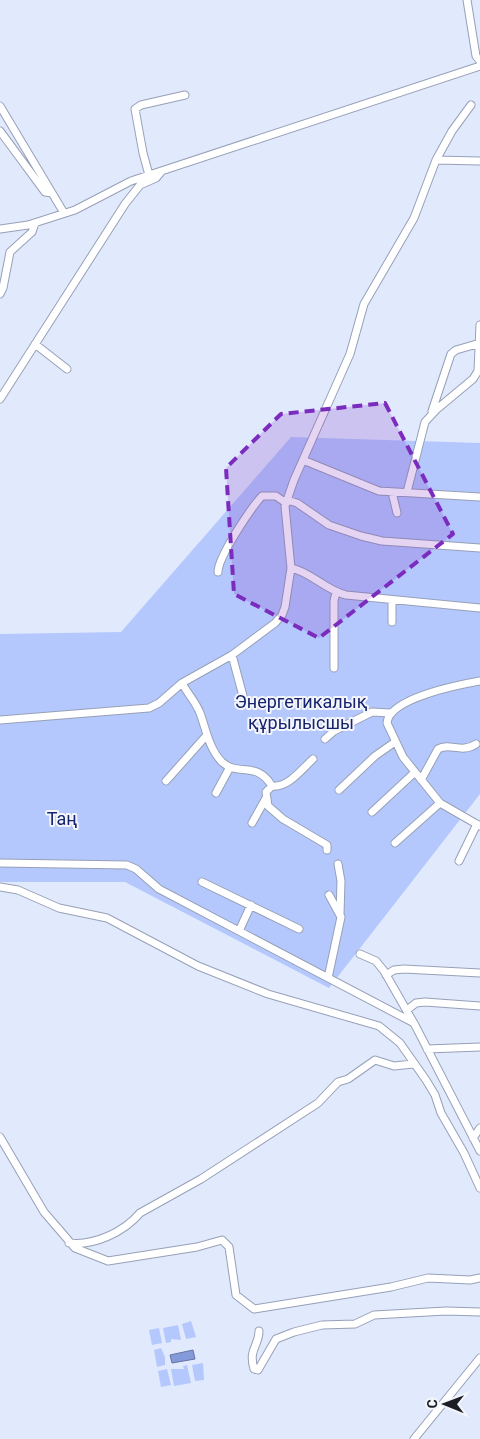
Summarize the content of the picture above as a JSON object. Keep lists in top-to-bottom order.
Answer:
{
  "parks": ["Энергетикалық құрылысшы", "Таң"],
  "north": "left"
}
